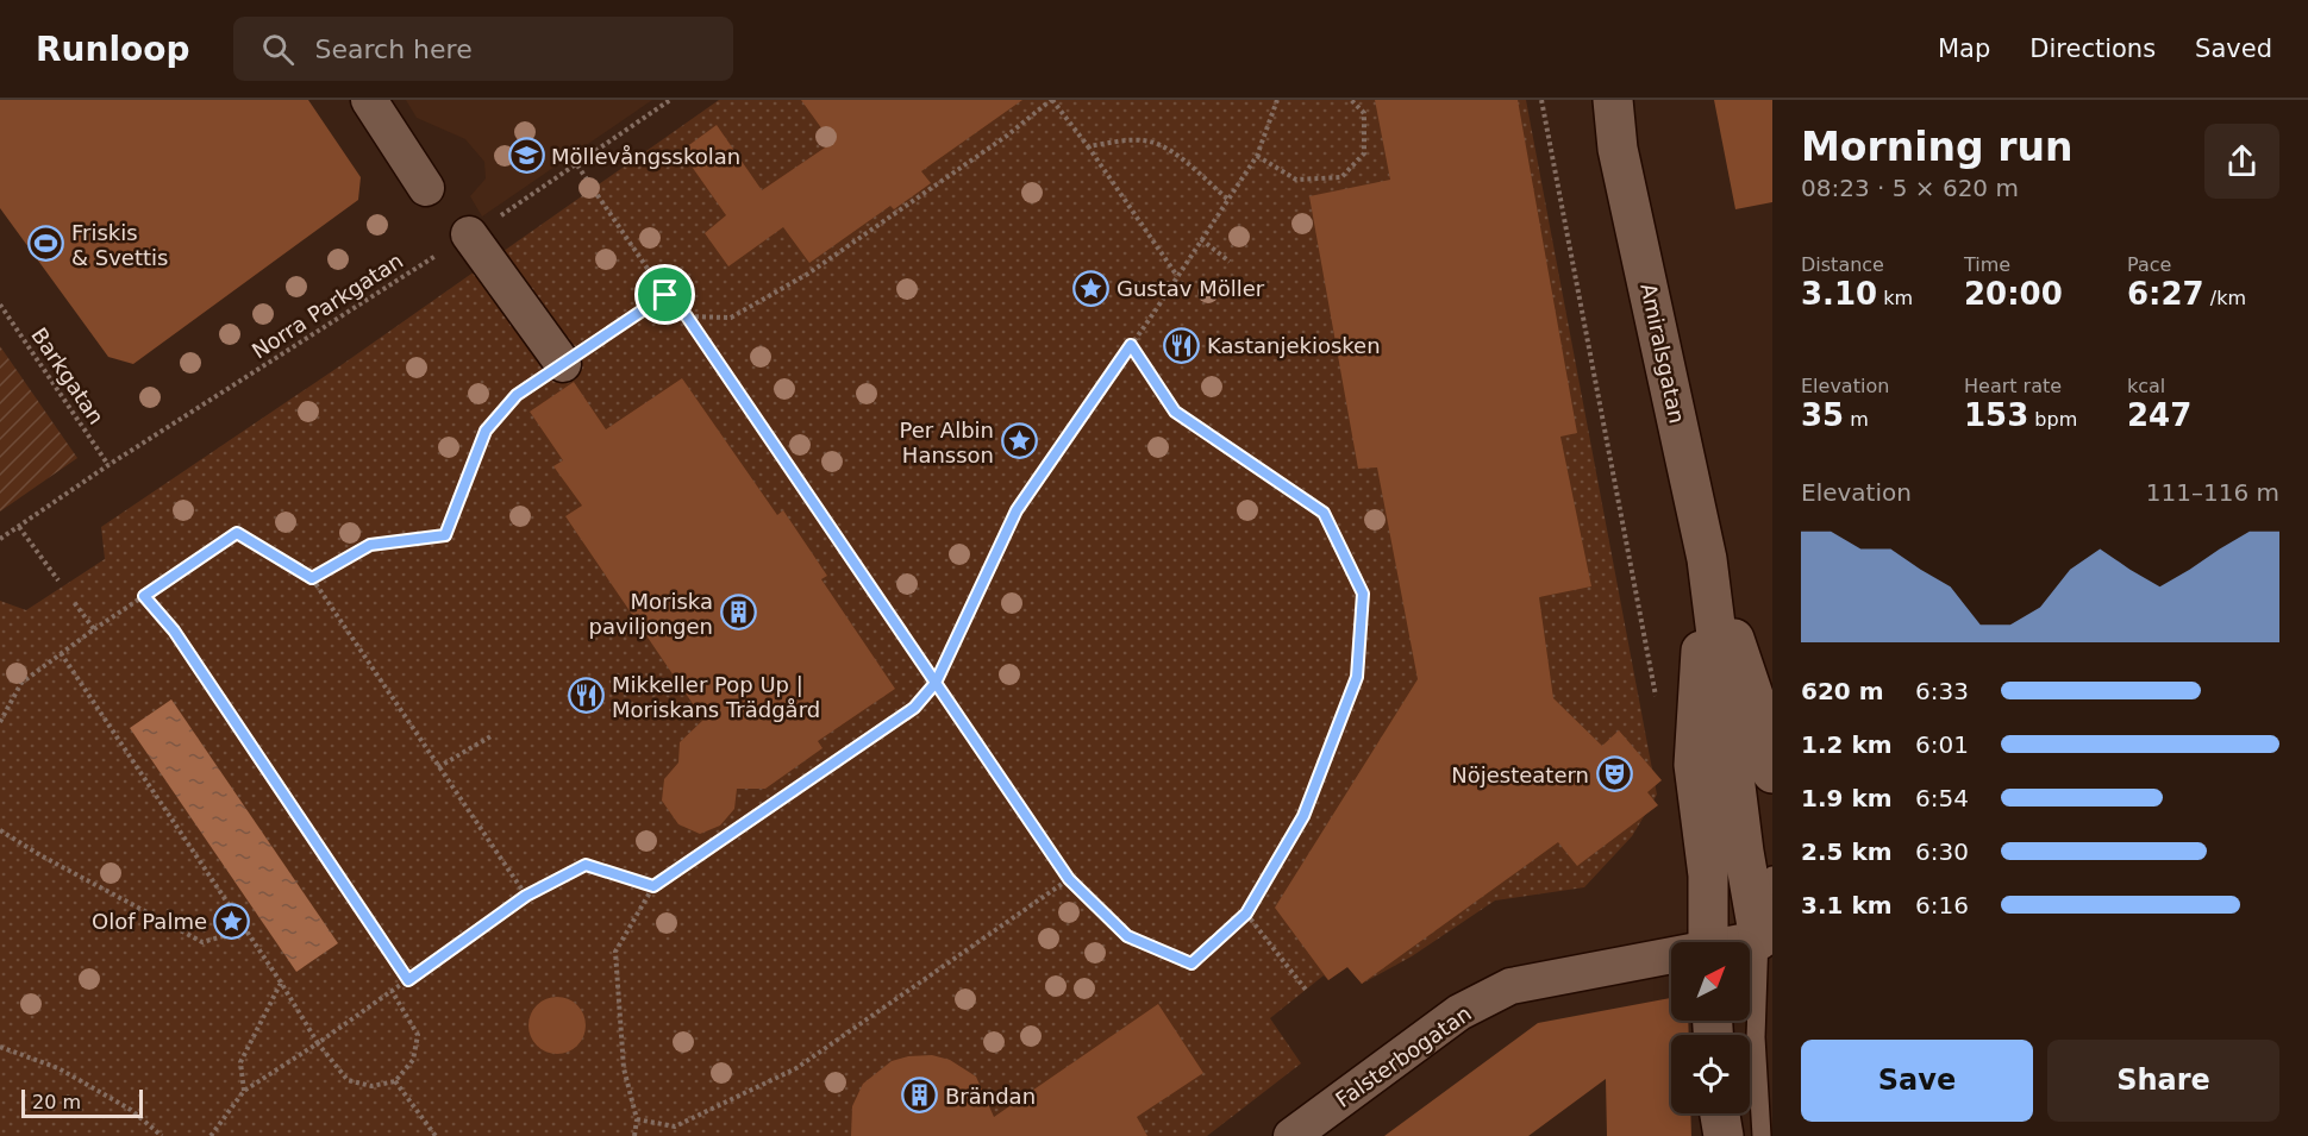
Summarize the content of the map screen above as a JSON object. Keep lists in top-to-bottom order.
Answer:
{
  "streets": {
    "main road": ["Amiralsgatan"],
    "street": ["Falsterbogatan"],
    "path": ["Norra Parkgatan", "Barkgatan"]
  },
  "crossings": [
    ["Norra Parkgatan", "Barkgatan"],
    ["Amiralsgatan", "Falsterbogatan"]
  ],
  "places": {
    "school or university": ["Möllevångsskolan"],
    "sports": ["Friskis & Svettis"],
    "place": ["Gustav Möller", "Per Albin Hansson", "Olof Palme"],
    "restaurant": ["Kastanjekiosken", "Mikkeller Pop Up | Moriskans Trädgård"],
    "building": ["Moriska paviljongen", "Brändan"],
    "theatre": ["Nöjesteatern"]
  },
  "scale_bar": "20 m",
  "north": "top right",
  "page": {
    "header": "Runloop",
    "search": "Search here",
    "nav": ["Map", "Directions", "Saved"],
    "heading": ["Morning run", "08:23 · 5 × 620 m"],
    "stats": [
      ["Distance", "3.10 km"],
      ["Time", "20:00"],
      ["Pace", "6:27 /km"],
      ["Elevation", "35 m"],
      ["Heart rate", "153 bpm"],
      ["kcal", "247"]
    ],
    "chart": ["Elevation", "111–116 m"],
    "list": [
      {
        "name": "620 m",
        "note": "6:33"
      },
      {
        "name": "1.2 km",
        "note": "6:01"
      },
      {
        "name": "1.9 km",
        "note": "6:54"
      },
      {
        "name": "2.5 km",
        "note": "6:30"
      },
      {
        "name": "3.1 km",
        "note": "6:16"
      }
    ],
    "buttons": ["Save", "Share"],
    "scale": "20 m"
  }
}
